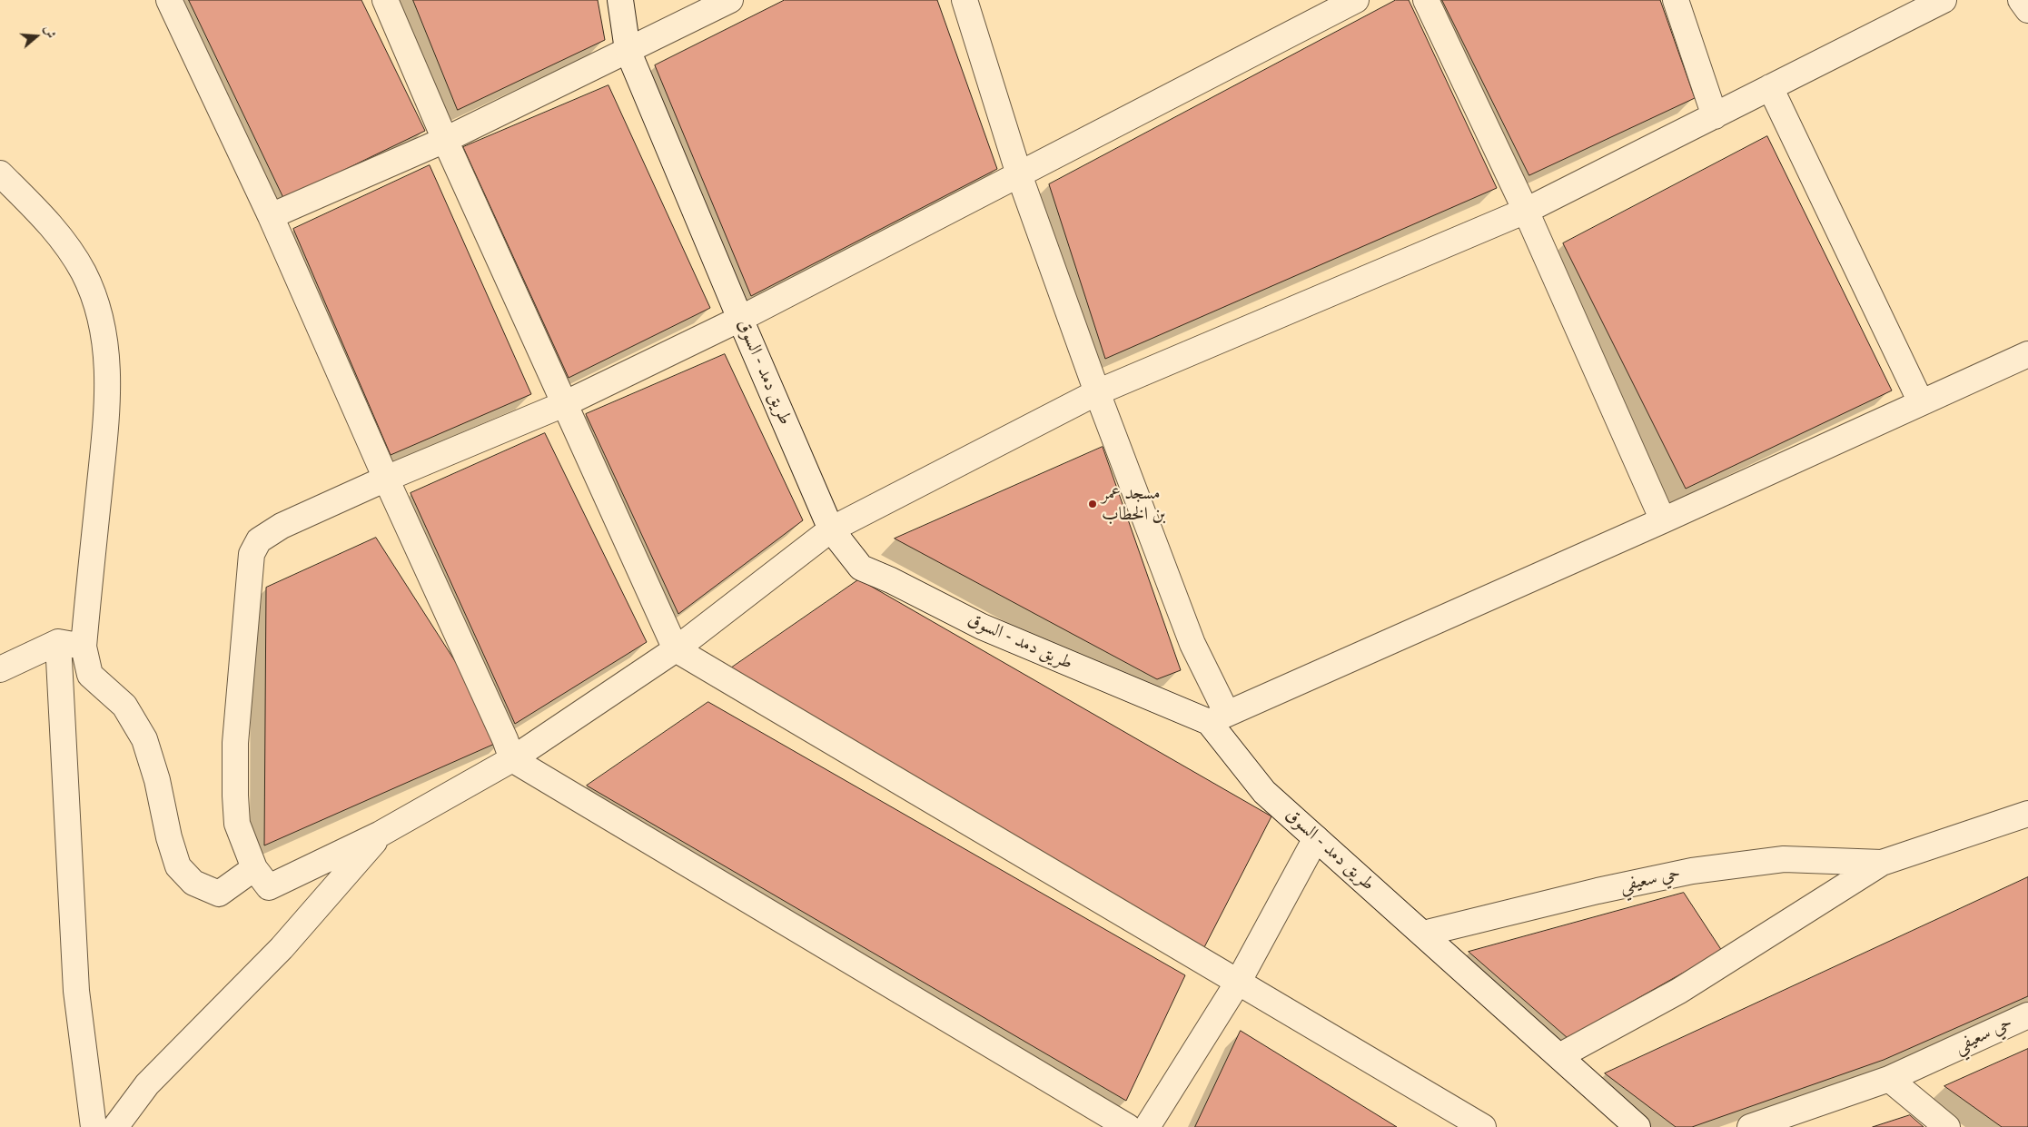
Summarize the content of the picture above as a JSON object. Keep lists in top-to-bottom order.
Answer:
{
  "streets": {
    "street": ["طريق دمد - السوق", "حي سعيفي"]
  },
  "crossings": [
    ["طريق دمد - السوق", "حي سعيفي"]
  ],
  "places": ["مسجد عمر بن الخطاب"],
  "north": "right"
}
